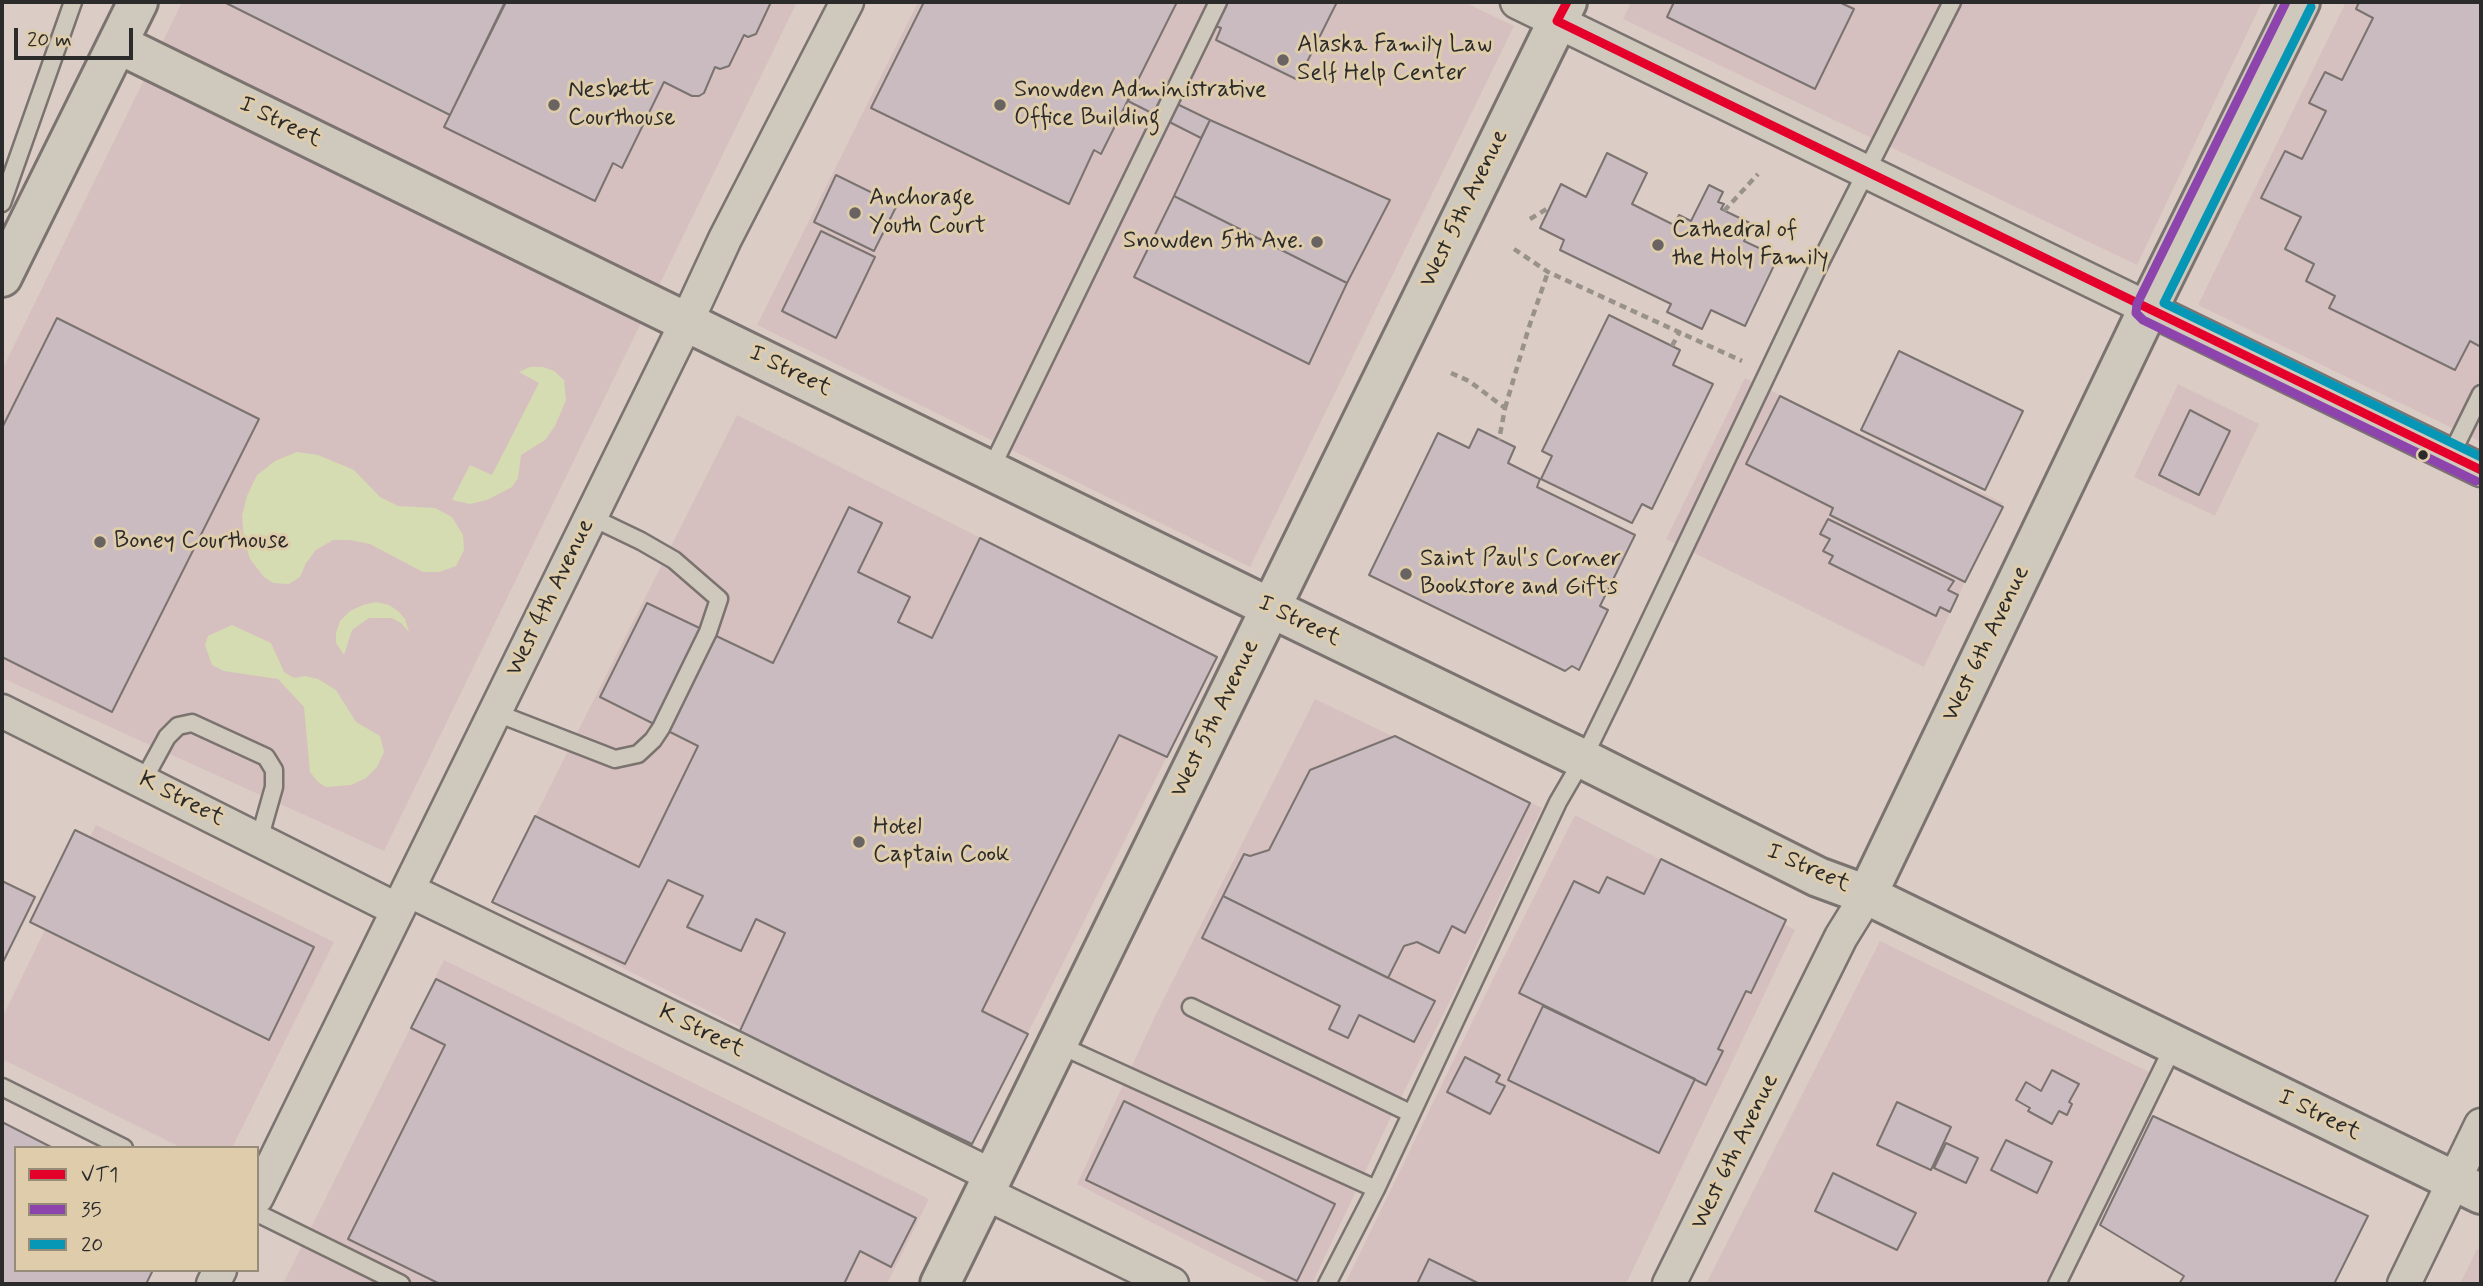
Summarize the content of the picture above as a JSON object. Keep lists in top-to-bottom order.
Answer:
{
  "streets": {
    "main road": ["I Street", "West 5th Avenue", "West 6th Avenue"],
    "street": ["West 4th Avenue", "K Street"]
  },
  "crossings": [
    ["I Street", "West 5th Avenue"],
    ["I Street", "West 4th Avenue"],
    ["I Street", "West 6th Avenue"],
    ["West 5th Avenue", "K Street"],
    ["West 4th Avenue", "K Street"]
  ],
  "places": [
    "Alaska Family Law Self Help Center",
    "Nesbett Courthouse",
    "Snowden Administrative Office Building",
    "Anchorage Youth Court",
    "Snowden 5th Ave.",
    "Cathedral of the Holy Family",
    "Boney Courthouse",
    "Saint Paul's Corner Bookstore and Gifts",
    "Hotel Captain Cook"
  ],
  "lines": ["transit line VT1", "transit line 35", "transit line 20"],
  "legend": ["VT1", "35", "20"],
  "scale_bar": "20 m"
}
